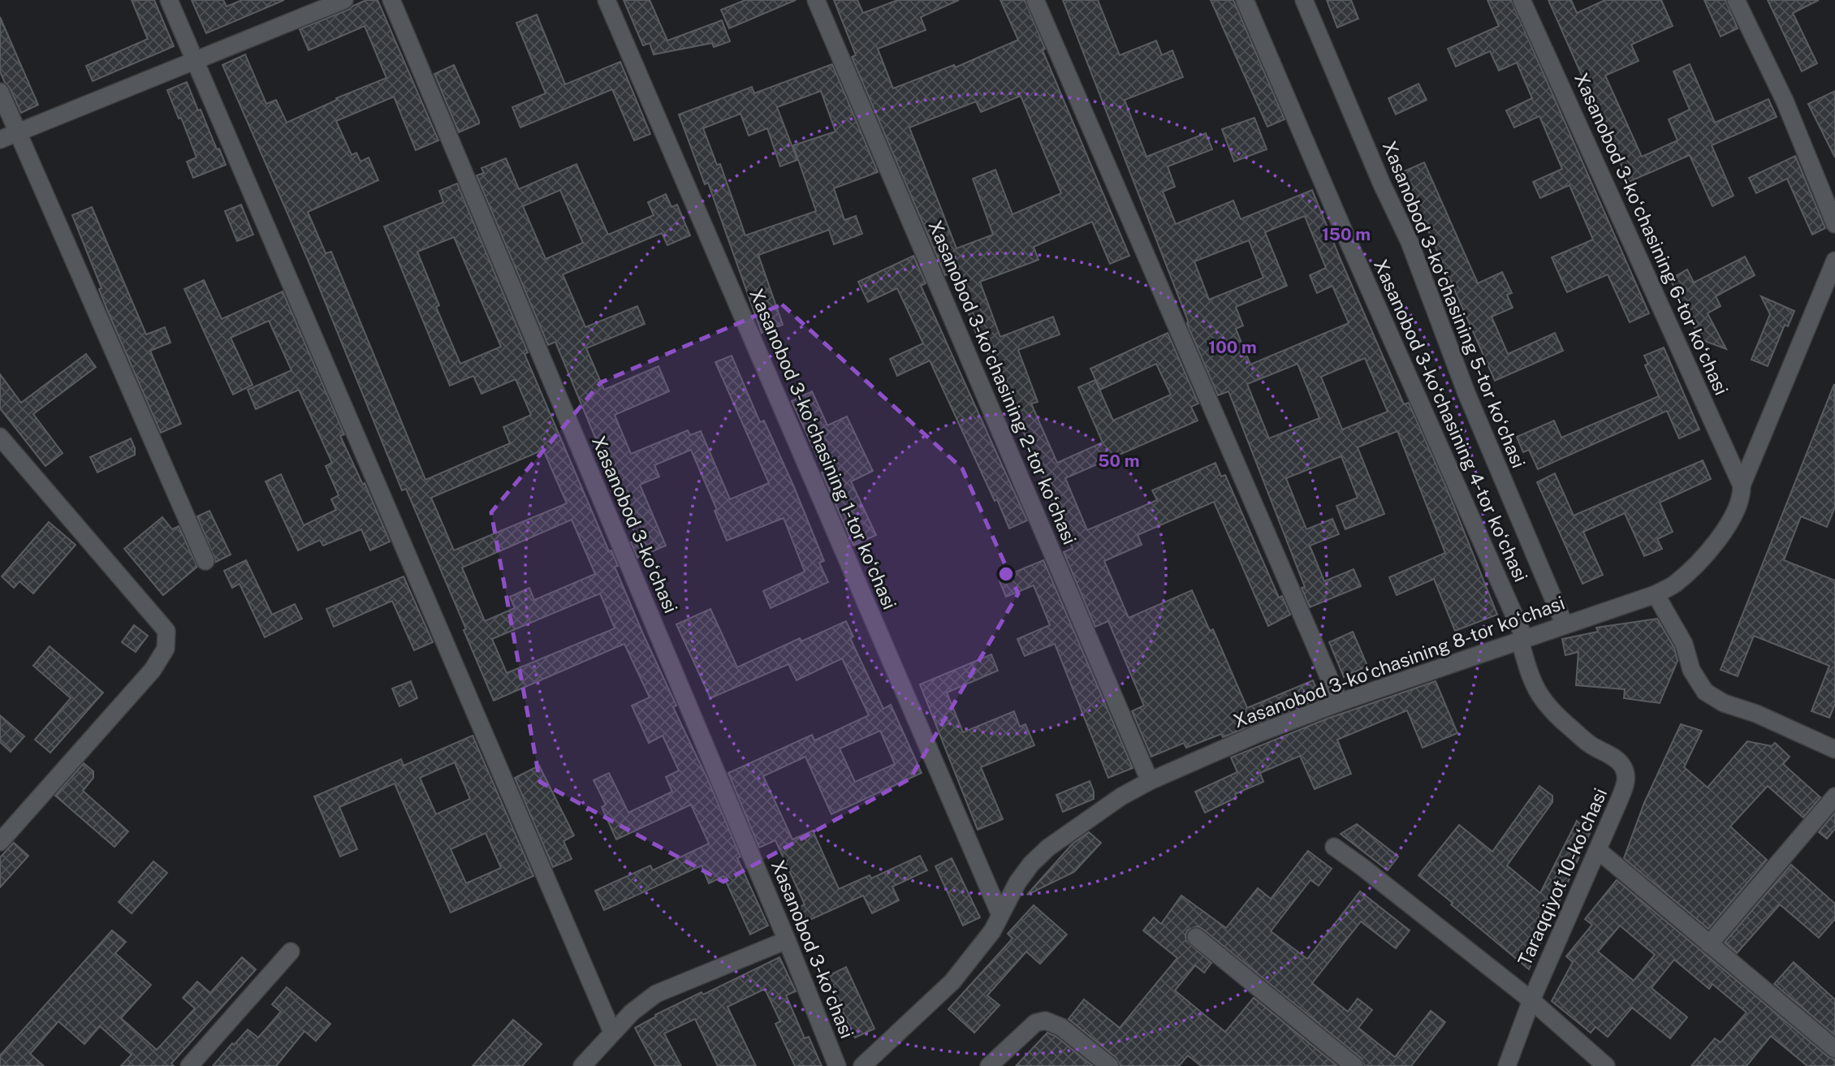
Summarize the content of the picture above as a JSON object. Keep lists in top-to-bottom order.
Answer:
{
  "streets": {
    "street": [
      "Xasanobod 3-koʻchasining 6-tor koʻchasi",
      "Xasanobod 3-koʻchasining 5-tor koʻchasi",
      "Xasanobod 3-koʻchasining 2-tor koʻchasi",
      "Xasanobod 3-koʻchasining 4-tor koʻchasi",
      "Xasanobod 3-koʻchasining 1-tor koʻchasi",
      "Xasanobod 3-koʻchasi",
      "Xasanobod 3-koʻchasining 8-tor koʻchasi",
      "Taraqqiyot 10-koʻchasi"
    ]
  },
  "crossings": [
    ["Xasanobod 3-koʻchasining 6-tor koʻchasi", "Xasanobod 3-koʻchasining 8-tor koʻchasi"],
    ["Xasanobod 3-koʻchasining 5-tor koʻchasi", "Xasanobod 3-koʻchasining 8-tor koʻchasi"],
    ["Xasanobod 3-koʻchasining 2-tor koʻchasi", "Xasanobod 3-koʻchasining 8-tor koʻchasi"],
    ["Xasanobod 3-koʻchasining 4-tor koʻchasi", "Xasanobod 3-koʻchasining 8-tor koʻchasi"],
    ["Xasanobod 3-koʻchasining 4-tor koʻchasi", "Taraqqiyot 10-koʻchasi"],
    ["Xasanobod 3-koʻchasining 1-tor koʻchasi", "Xasanobod 3-koʻchasining 8-tor koʻchasi"],
    ["Xasanobod 3-koʻchasining 8-tor koʻchasi", "Taraqqiyot 10-koʻchasi"]
  ],
  "rings": ["150 m", "100 m", "50 m"]
}
